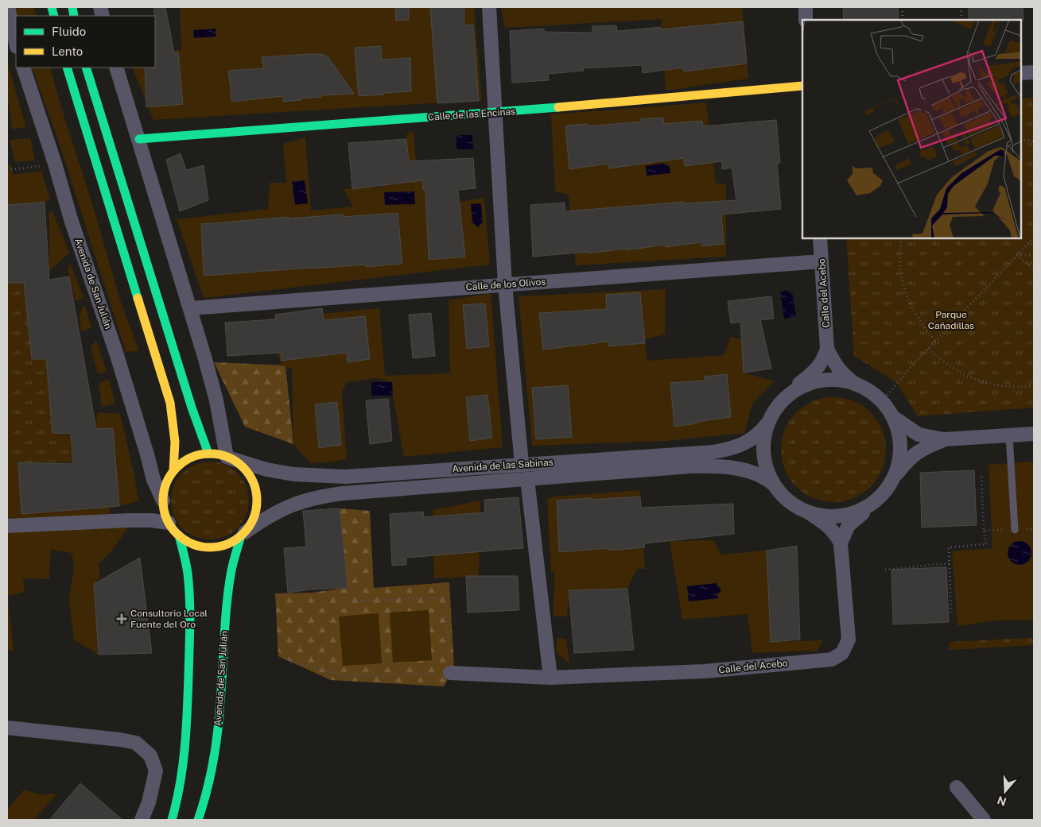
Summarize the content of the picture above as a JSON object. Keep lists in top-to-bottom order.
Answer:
{
  "streets": {
    "main road": ["Calle de las Encinas", "Avenida de San Julián"],
    "street": ["Calle de los Olivos", "Calle del Acebo", "Avenida de las Sabinas"]
  },
  "crossings": [
    ["Avenida de San Julián", "Avenida de las Sabinas"],
    ["Calle de los Olivos", "Calle del Acebo"],
    ["Calle del Acebo", "Avenida de las Sabinas"]
  ],
  "parks": ["Parque Cañadillas"],
  "places": {
    "health": ["Consultorio Local Fuente del Oro"]
  },
  "legend": ["Fluido", "Lento"],
  "north": "bottom"
}
